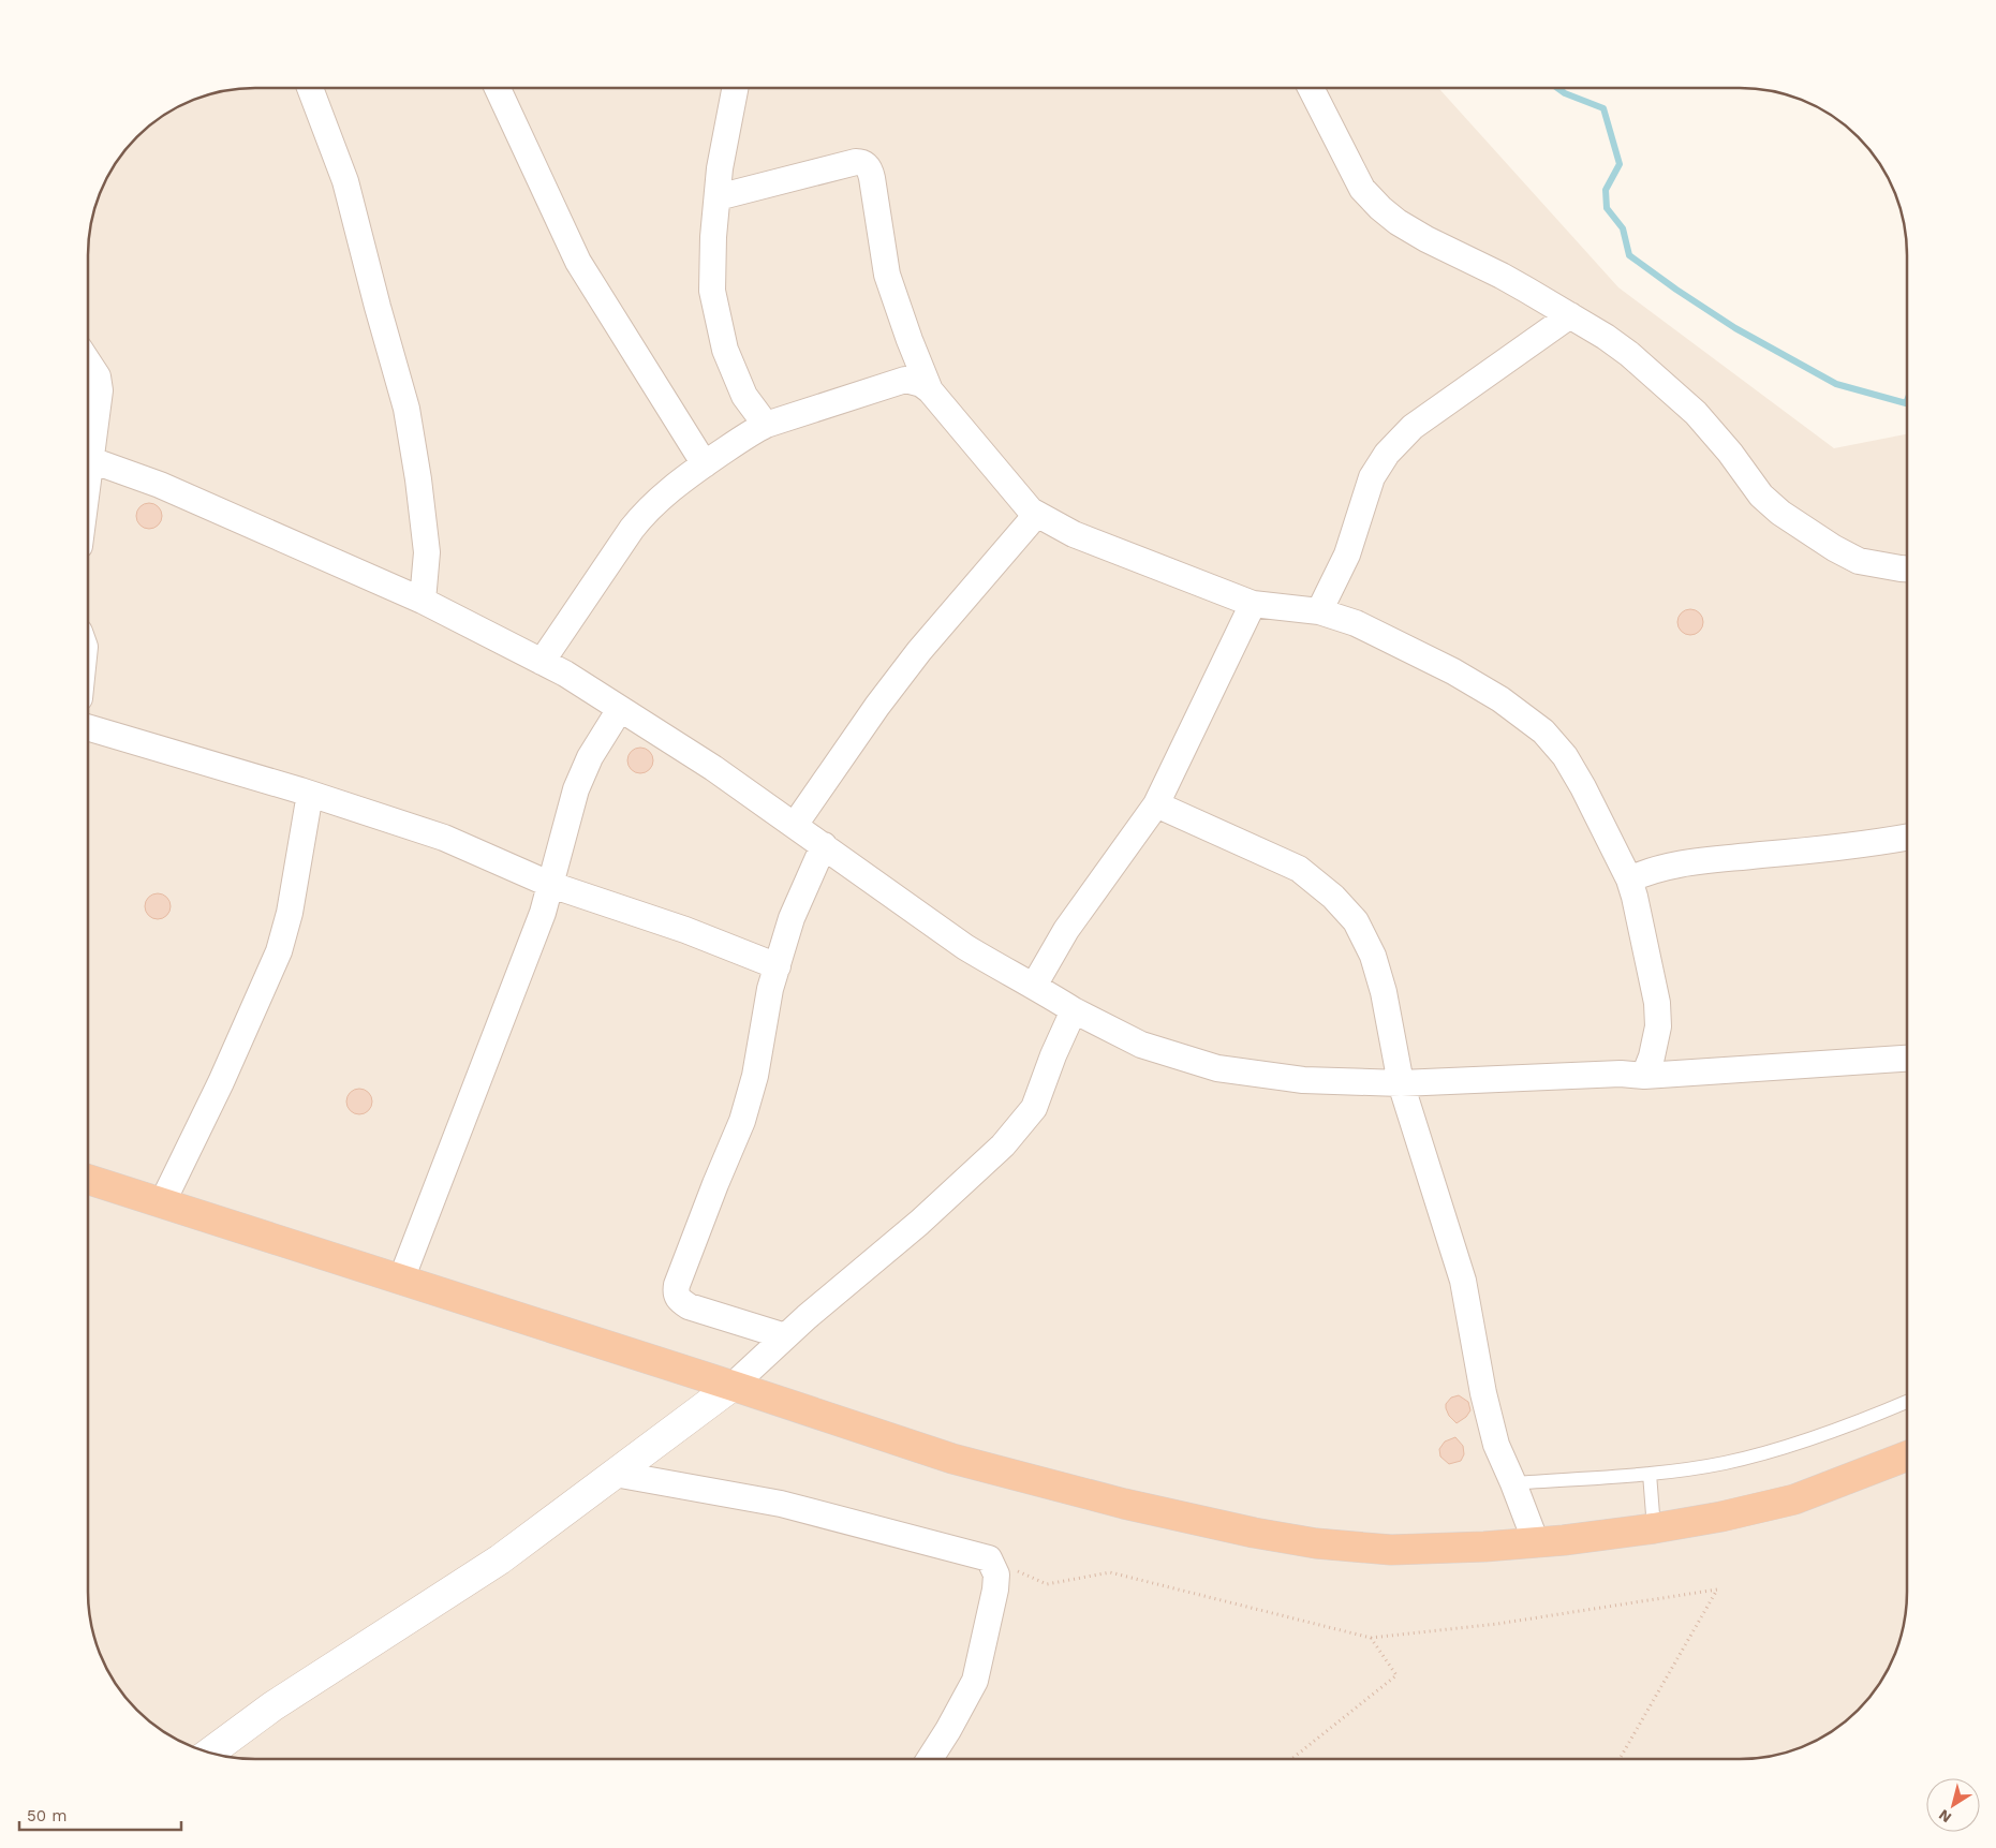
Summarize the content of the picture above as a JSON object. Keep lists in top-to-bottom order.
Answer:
{
  "scale_bar": "50 m",
  "north": "bottom left"
}
